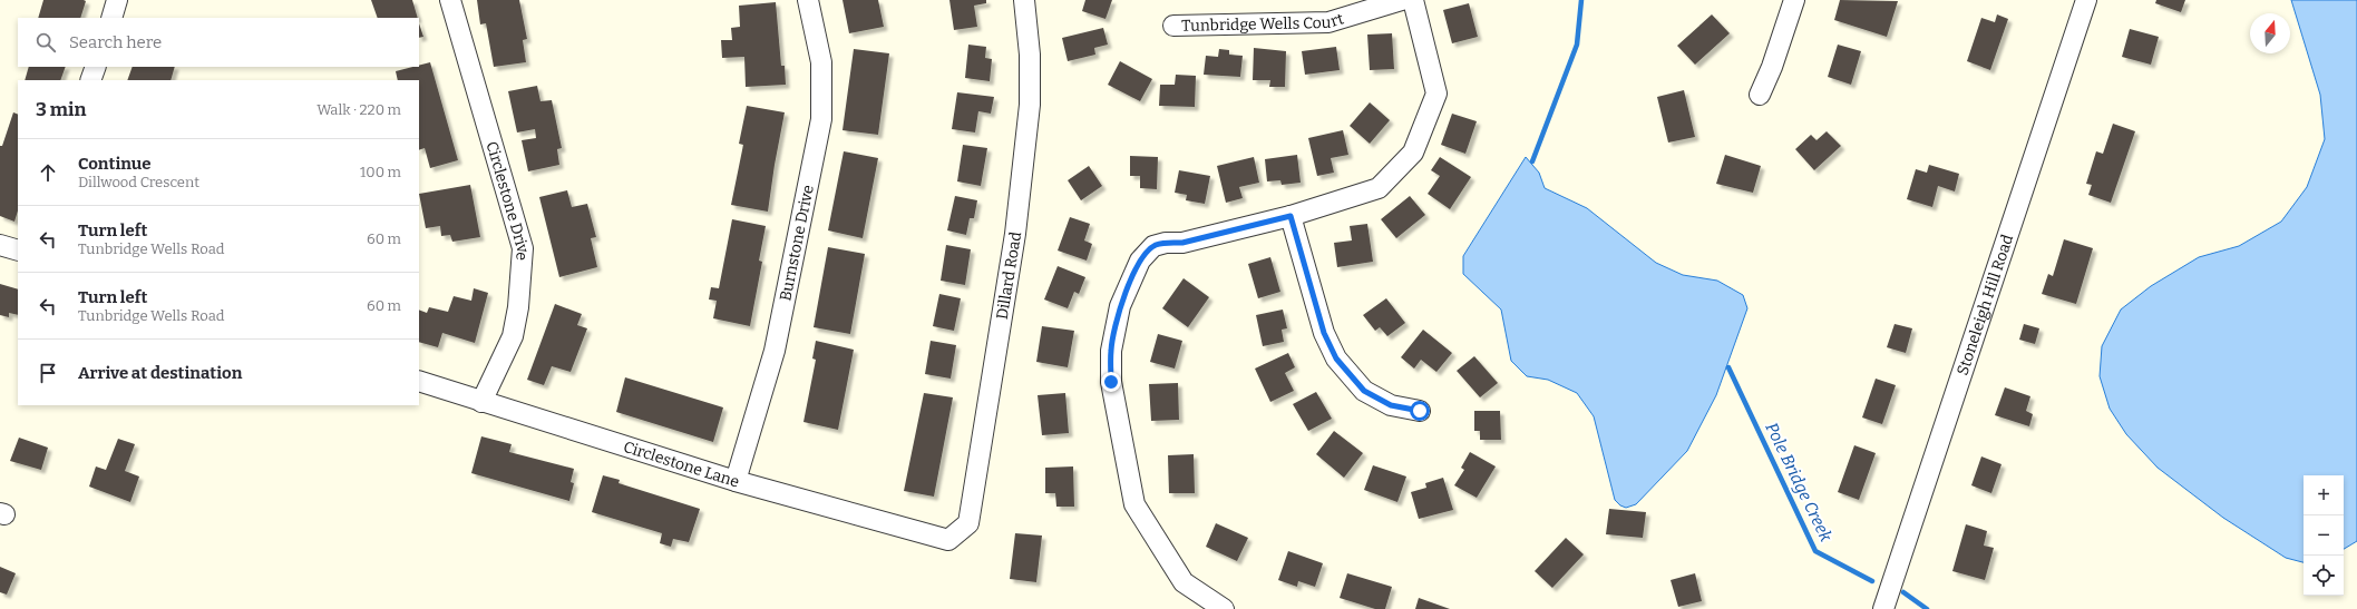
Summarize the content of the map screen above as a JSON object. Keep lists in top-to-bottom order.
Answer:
{
  "streets": {
    "street": [
      "Tunbridge Wells Court",
      "Circlestone Drive",
      "Burnstone Drive",
      "Dillard Road",
      "Stoneleigh Hill Road",
      "Circlestone Lane"
    ]
  },
  "crossings": [
    ["Circlestone Drive", "Circlestone Lane"],
    ["Burnstone Drive", "Circlestone Lane"],
    ["Dillard Road", "Circlestone Lane"]
  ],
  "water": ["Pole Bridge Creek"],
  "north": "top",
  "page": {
    "search": "Search here",
    "heading": ["3 min", "Walk · 220 m"],
    "list": [
      ["Continue", "Dillwood Crescent", "100 m"],
      ["Turn left", "Tunbridge Wells Road", "60 m"],
      ["Turn left", "Tunbridge Wells Road", "60 m"],
      "Arrive at destination"
    ],
    "map_buttons": ["+", "−"]
  }
}
